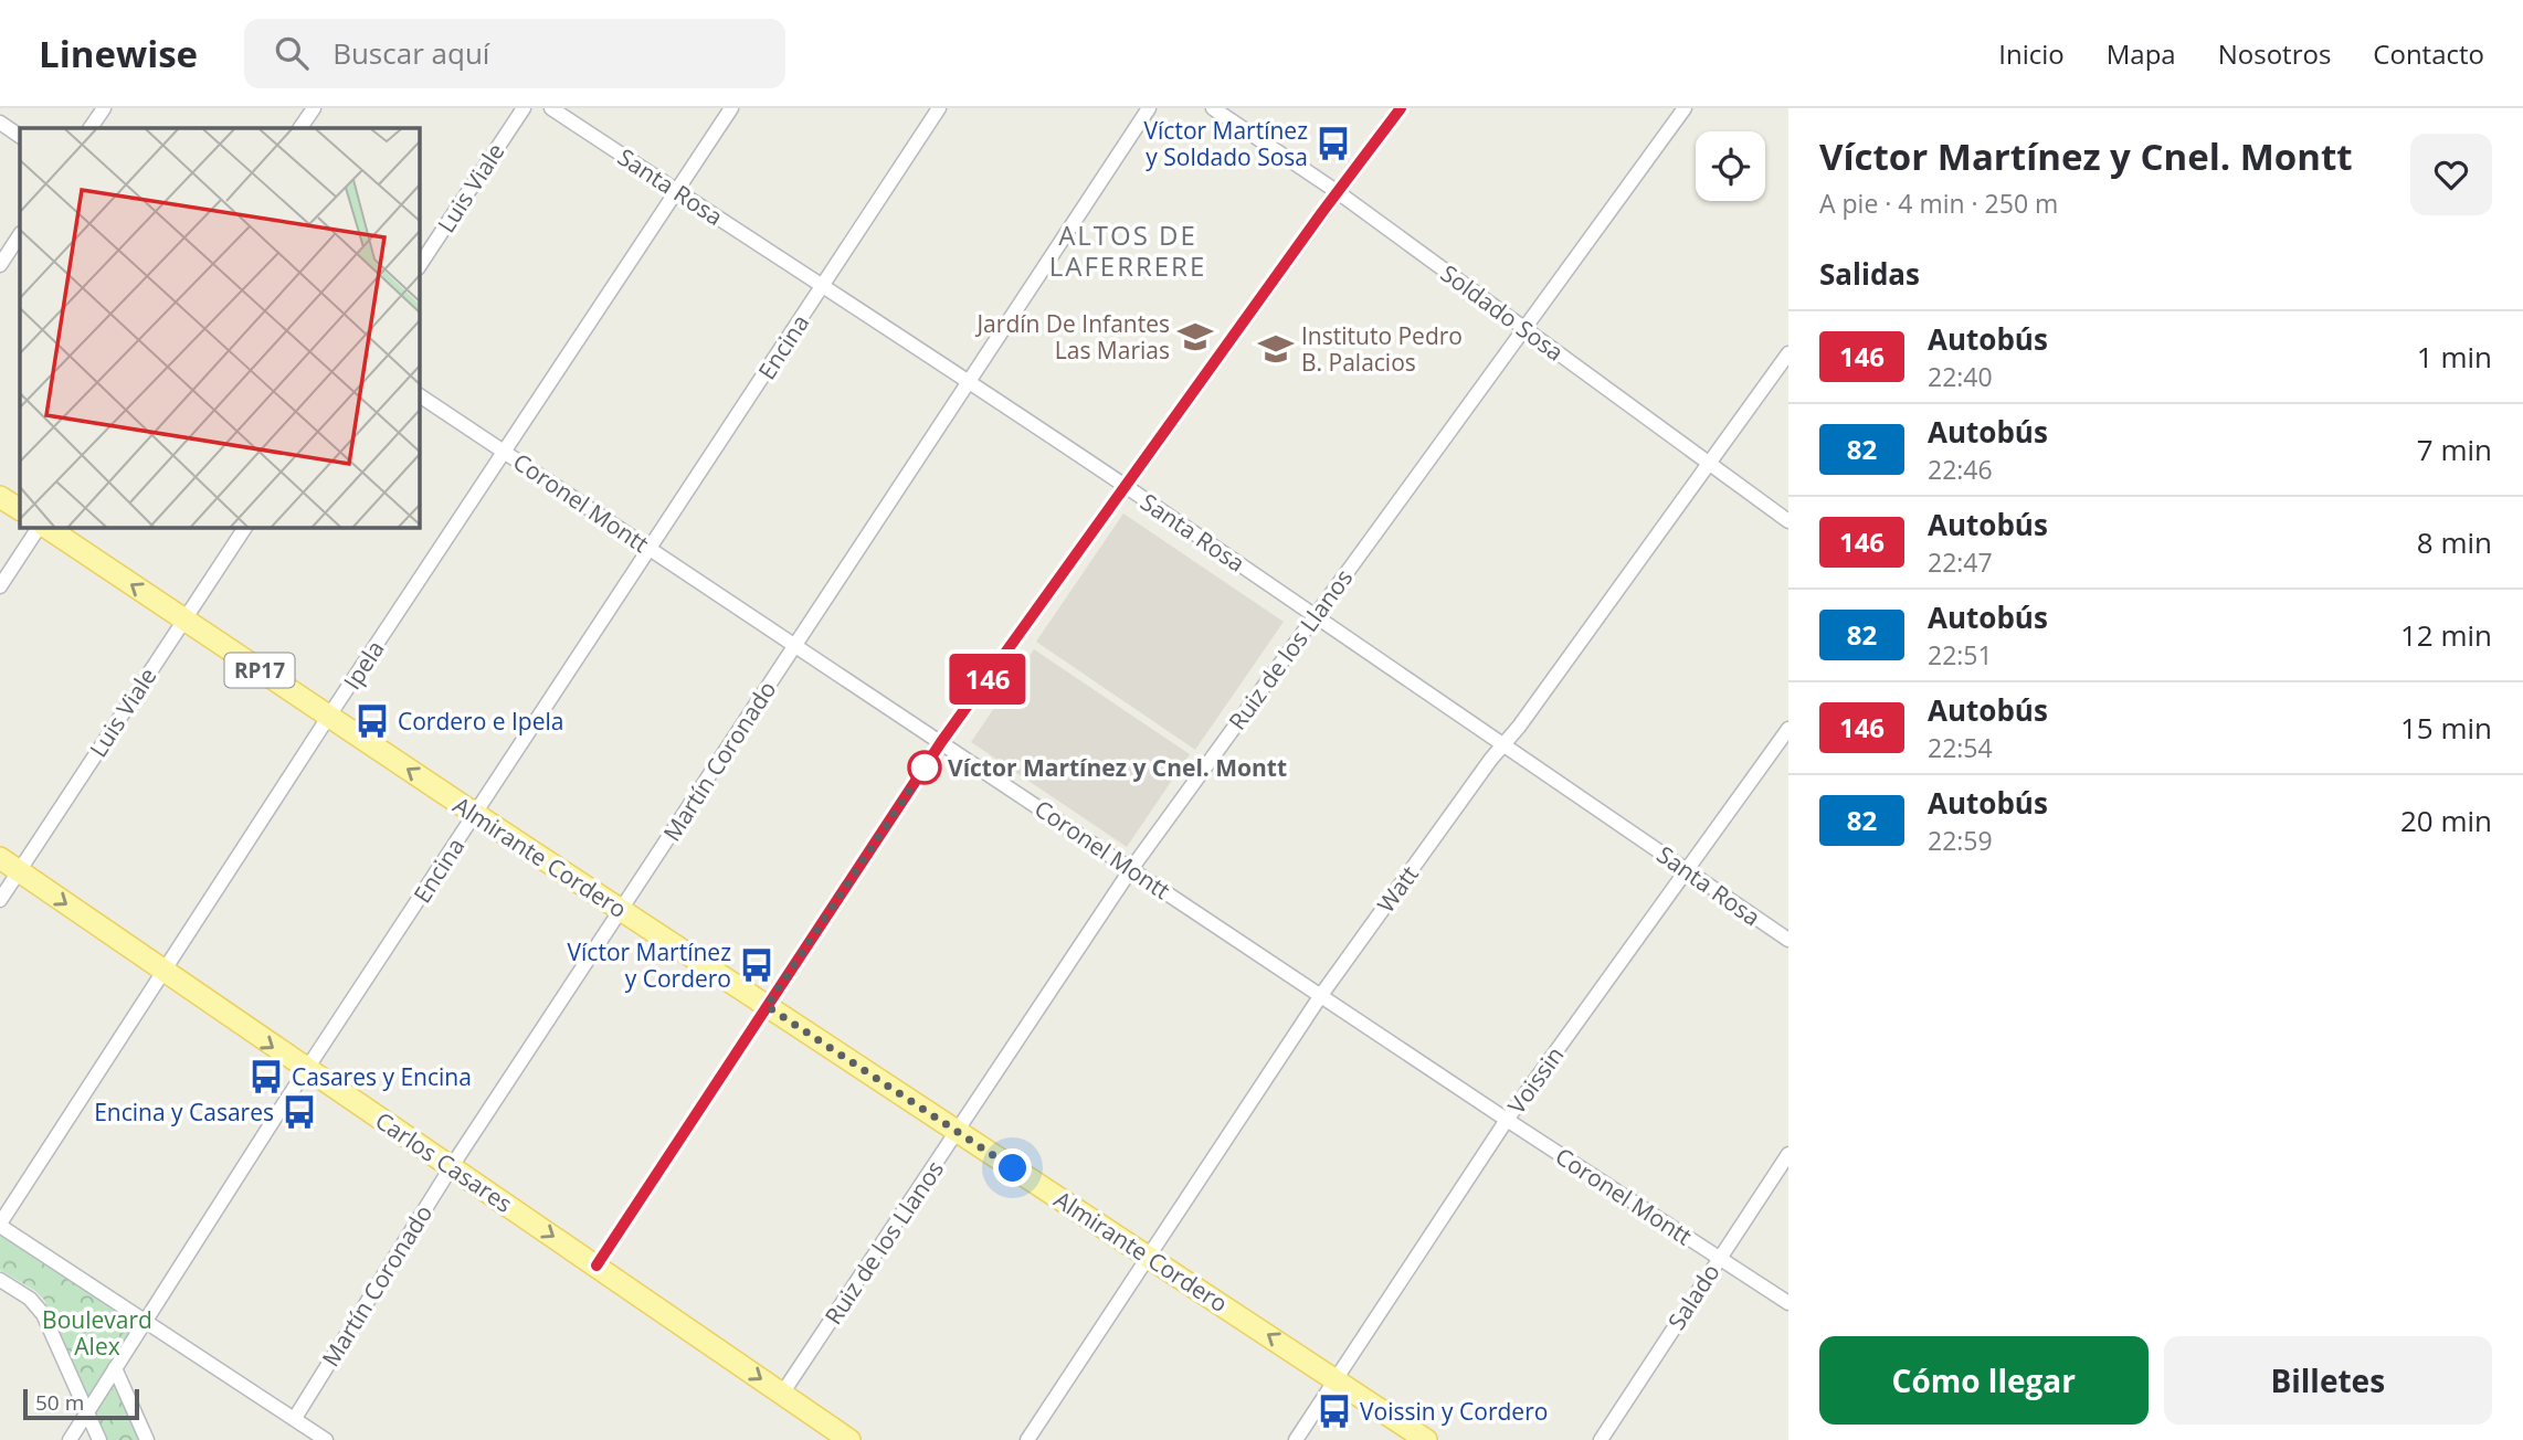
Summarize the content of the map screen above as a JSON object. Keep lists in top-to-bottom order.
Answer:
{
  "streets": {
    "main road": ["RP17", "Almirante Cordero", "Carlos Casares"],
    "street": [
      "Santa Rosa",
      "Luis Viale",
      "Soldado Sosa",
      "Encina",
      "Coronel Montt",
      "Ruiz de los Llanos",
      "Ipela",
      "Martín Coronado",
      "Watt",
      "Voissin",
      "Salado"
    ]
  },
  "crossings": [
    ["Santa Rosa", "Encina"],
    ["Santa Rosa", "Ruiz de los Llanos"],
    ["Santa Rosa", "Ipela"],
    ["Santa Rosa", "Martín Coronado"],
    ["Santa Rosa", "Watt"],
    ["Santa Rosa", "Voissin"],
    ["Luis Viale", "Almirante Cordero"],
    ["Luis Viale", "Carlos Casares"],
    ["Soldado Sosa", "Ruiz de los Llanos"],
    ["Soldado Sosa", "Watt"],
    ["Encina", "Coronel Montt"],
    ["Encina", "Almirante Cordero"],
    ["Encina", "Carlos Casares"],
    ["Coronel Montt", "Ruiz de los Llanos"],
    ["Coronel Montt", "Ipela"],
    ["Coronel Montt", "Martín Coronado"],
    ["Coronel Montt", "Watt"],
    ["Coronel Montt", "Voissin"],
    ["Coronel Montt", "Salado"],
    ["Ruiz de los Llanos", "Almirante Cordero"],
    ["Ruiz de los Llanos", "Carlos Casares"],
    ["Ipela", "Almirante Cordero"],
    ["Ipela", "Carlos Casares"],
    ["Martín Coronado", "Almirante Cordero"],
    ["Martín Coronado", "Carlos Casares"],
    ["Almirante Cordero", "Watt"],
    ["Almirante Cordero", "Voissin"]
  ],
  "one_way": ["Carlos Casares"],
  "districts": ["ALTOS DE LAFERRERE"],
  "parks": ["Boulevard Alex"],
  "places": {
    "bus stop": [
      "Víctor Martínez y Soldado Sosa",
      "Cordero e Ipela",
      "Víctor Martínez y Cordero",
      "Casares y Encina",
      "Encina y Casares",
      "Voissin y Cordero"
    ],
    "school or university": ["Jardín De Infantes Las Marias", "Instituto Pedro B. Palacios"],
    "other": ["Víctor Martínez y Cnel. Montt"]
  },
  "lines": ["bus line 146"],
  "scale_bar": "50 m",
  "page": {
    "header": "Linewise",
    "search": "Buscar aquí",
    "nav": [
      "Inicio",
      "Mapa",
      "Nosotros",
      "Contacto"
    ],
    "on_map": "146",
    "heading": [
      ["Víctor Martínez y Cnel. Montt", "A pie · 4 min · 250 m"],
      "Salidas"
    ],
    "list": [
      {
        "mark": "146",
        "name": "Autobús",
        "note": "22:40",
        "value": "1 min"
      },
      {
        "mark": "82",
        "name": "Autobús",
        "note": "22:46",
        "value": "7 min"
      },
      {
        "mark": "146",
        "name": "Autobús",
        "note": "22:47",
        "value": "8 min"
      },
      {
        "mark": "82",
        "name": "Autobús",
        "note": "22:51",
        "value": "12 min"
      },
      {
        "mark": "146",
        "name": "Autobús",
        "note": "22:54",
        "value": "15 min"
      },
      {
        "mark": "82",
        "name": "Autobús",
        "note": "22:59",
        "value": "20 min"
      }
    ],
    "buttons": ["Cómo llegar", "Billetes"],
    "scale": "50 m"
  }
}
